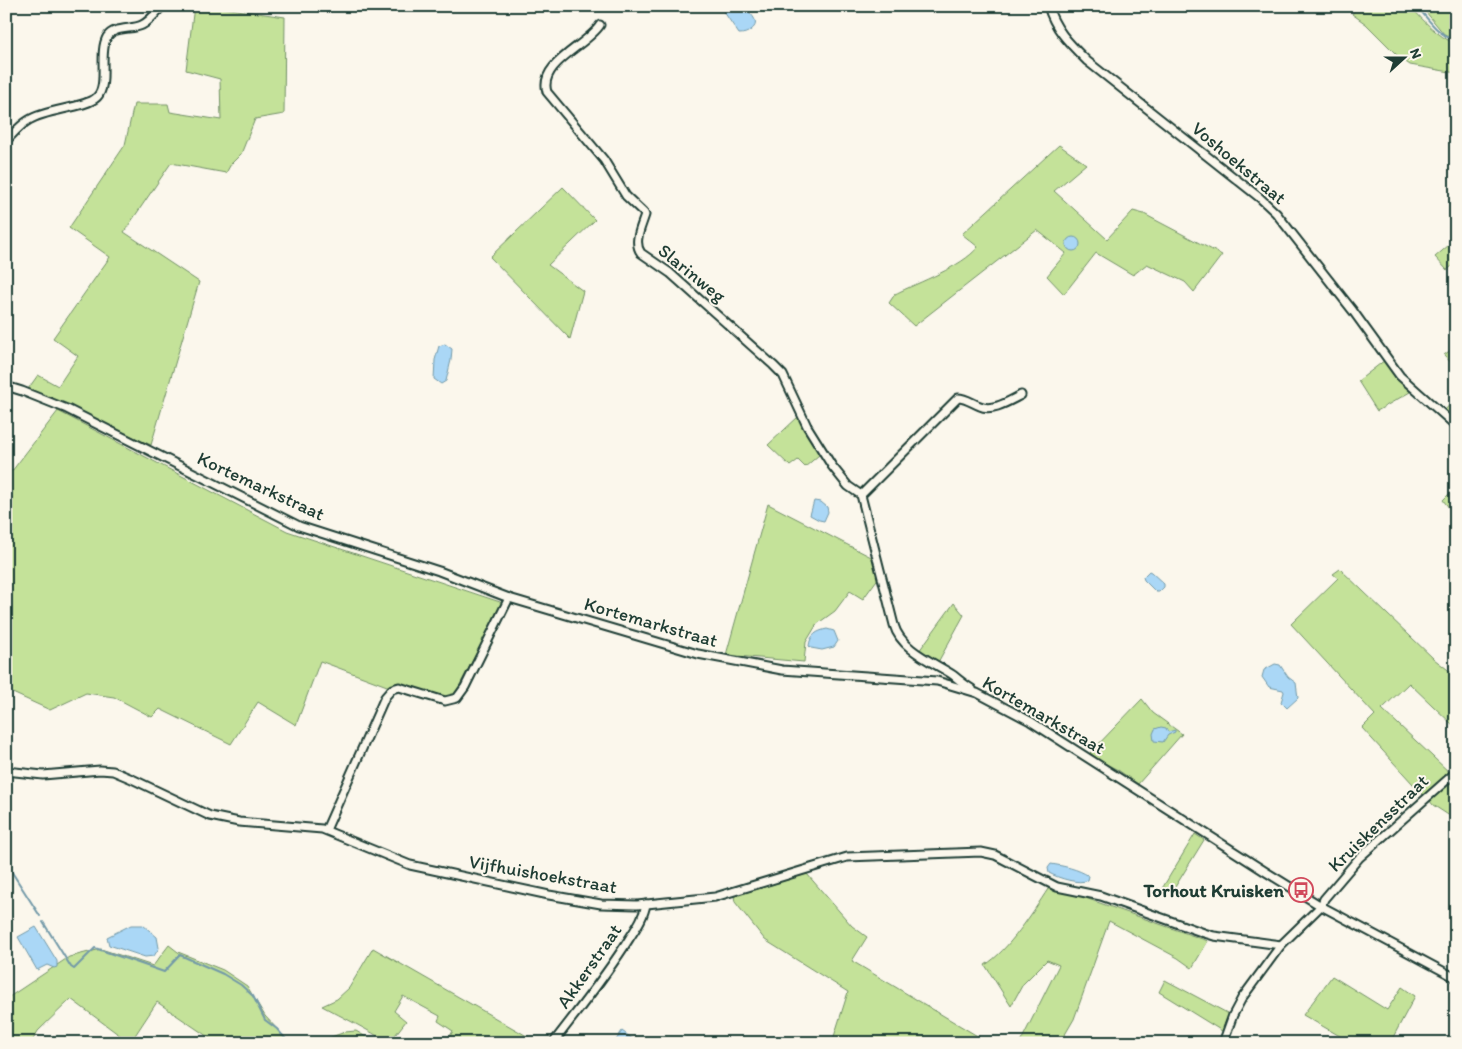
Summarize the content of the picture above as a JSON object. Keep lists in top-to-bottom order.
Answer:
{
  "streets": {
    "street": [
      "Voshoekstraat",
      "Slarinweg",
      "Kortemarkstraat",
      "Kruiskensstraat",
      "Vijfhuishoekstraat",
      "Akkerstraat"
    ]
  },
  "crossings": [
    ["Kortemarkstraat", "Kruiskensstraat"],
    ["Kruiskensstraat", "Vijfhuishoekstraat"],
    ["Vijfhuishoekstraat", "Akkerstraat"]
  ],
  "places": {
    "bus stop": ["Torhout Kruisken"]
  },
  "north": "right"
}
